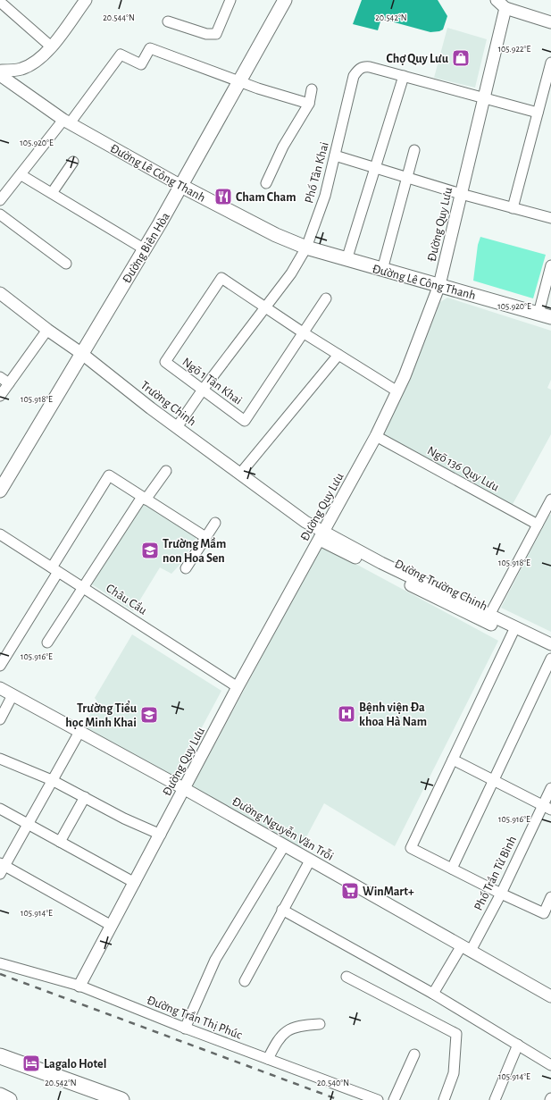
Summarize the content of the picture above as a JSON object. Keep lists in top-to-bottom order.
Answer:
{
  "streets": {
    "main road": ["Đường Lê Công Thanh", "Đường Biên Hòa"],
    "street": [
      "Phố Tân Khai",
      "Đường Quy Lưu",
      "Ngõ 1 Tân Khai",
      "Trường Chinh",
      "Ngõ 136 Quy Lưu",
      "Đường Trường Chinh",
      "Châu Cầu",
      "Đường Nguyễn Văn Trỗi",
      "Phố Trần Tử Bình",
      "Đường Trần Thị Phúc"
    ]
  },
  "crossings": [
    ["Đường Lê Công Thanh", "Phố Tân Khai"],
    ["Đường Lê Công Thanh", "Đường Quy Lưu"],
    ["Đường Lê Công Thanh", "Đường Biên Hòa"],
    ["Phố Tân Khai", "Đường Quy Lưu"],
    ["Phố Tân Khai", "Ngõ 1 Tân Khai"],
    ["Phố Tân Khai", "Trường Chinh"],
    ["Đường Quy Lưu", "Trường Chinh"],
    ["Đường Quy Lưu", "Ngõ 136 Quy Lưu"],
    ["Đường Quy Lưu", "Đường Trường Chinh"],
    ["Đường Quy Lưu", "Châu Cầu"],
    ["Đường Quy Lưu", "Đường Nguyễn Văn Trỗi"],
    ["Đường Quy Lưu", "Đường Trần Thị Phúc"],
    ["Đường Biên Hòa", "Trường Chinh"],
    ["Trường Chinh", "Đường Trường Chinh"],
    ["Đường Nguyễn Văn Trỗi", "Phố Trần Tử Bình"]
  ],
  "places": {
    "shop": ["Chợ Quy Lưu"],
    "restaurant": ["Cham Cham"],
    "school or university": ["Trường Mầm non Hoa Sen", "Trường Tiểu học Minh Khai"],
    "hospital": ["Bệnh viện Đa khoa Hà Nam"],
    "supermarket": ["WinMart+"],
    "hotel": ["Lagalo Hotel"]
  },
  "coordinates": [
    "20.544°N",
    "20.542°N",
    "105.922°E",
    "105.920°E",
    "105.918°E",
    "105.916°E",
    "105.914°E",
    "20.540°N"
  ]
}
